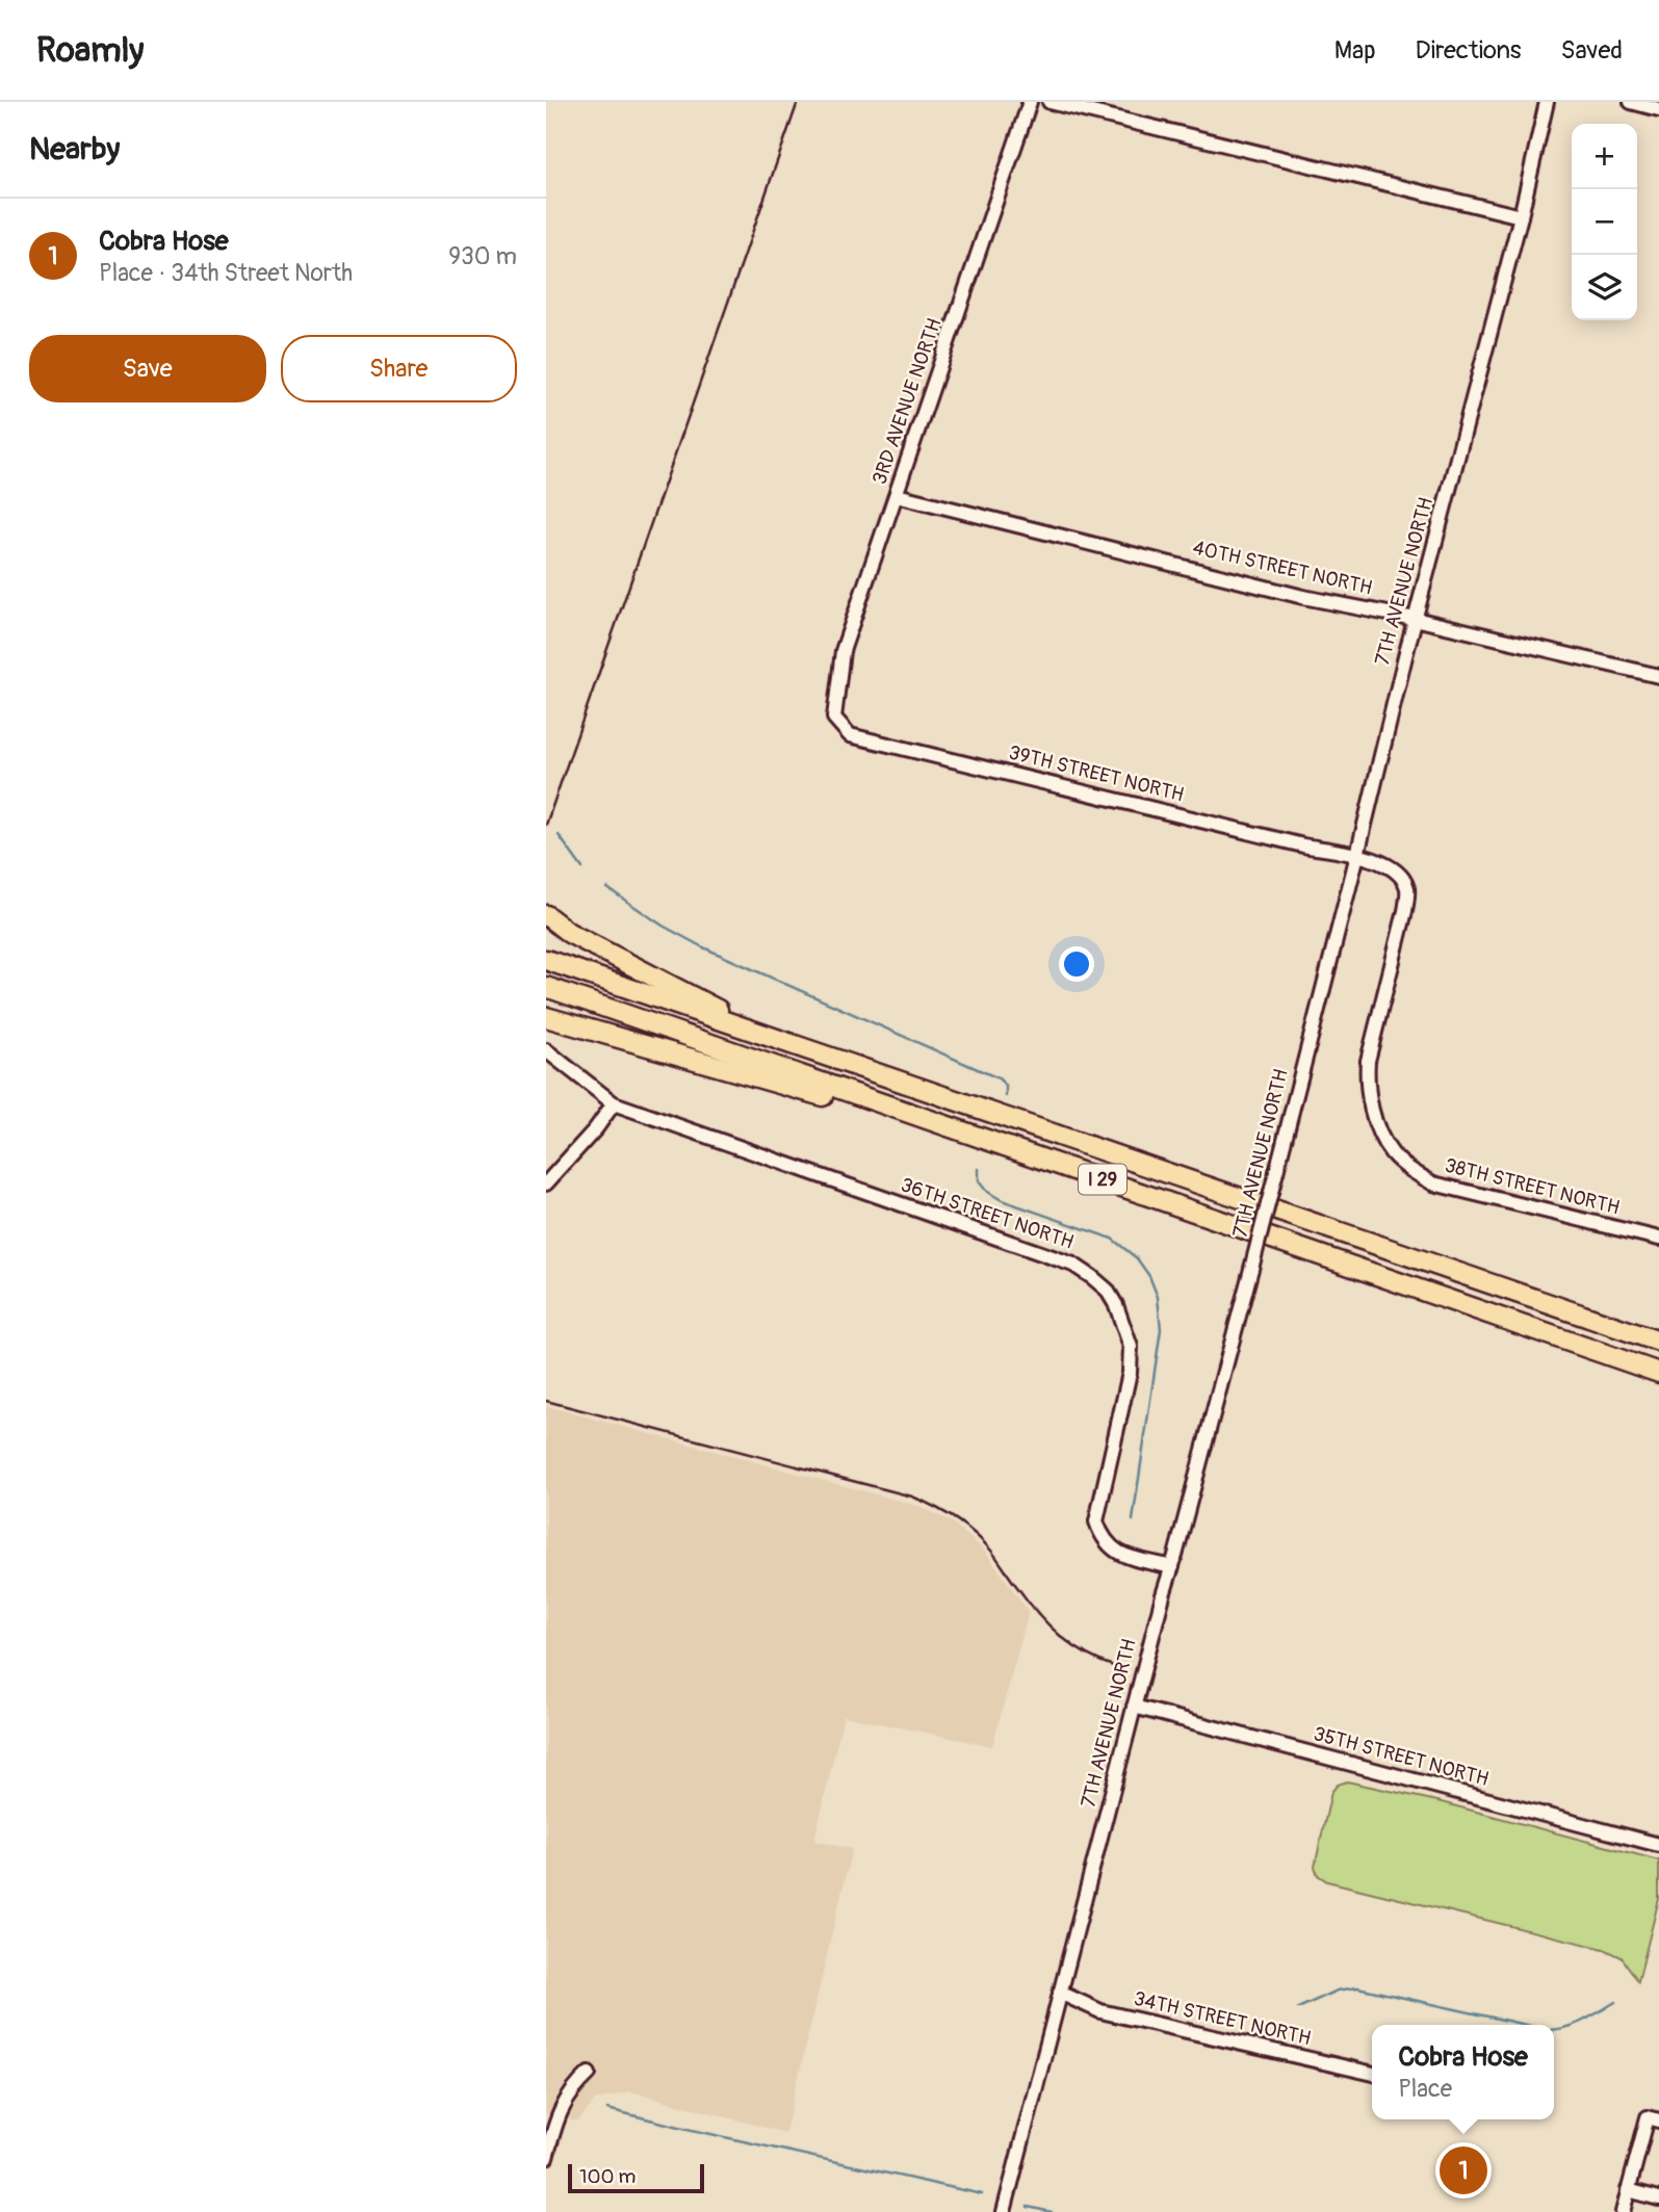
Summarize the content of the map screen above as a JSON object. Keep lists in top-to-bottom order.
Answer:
{
  "streets": {
    "highway": ["I 29"],
    "street": [
      "3RD AVENUE NORTH",
      "40TH STREET NORTH",
      "7TH AVENUE NORTH",
      "39TH STREET NORTH",
      "38TH STREET NORTH",
      "36TH STREET NORTH",
      "35TH STREET NORTH",
      "34TH STREET NORTH"
    ]
  },
  "crossings": [
    ["3RD AVENUE NORTH", "40TH STREET NORTH"],
    ["3RD AVENUE NORTH", "39TH STREET NORTH"],
    ["40TH STREET NORTH", "7TH AVENUE NORTH"],
    ["7TH AVENUE NORTH", "39TH STREET NORTH"],
    ["7TH AVENUE NORTH", "38TH STREET NORTH"],
    ["7TH AVENUE NORTH", "36TH STREET NORTH"],
    ["7TH AVENUE NORTH", "35TH STREET NORTH"],
    ["7TH AVENUE NORTH", "34TH STREET NORTH"],
    ["39TH STREET NORTH", "38TH STREET NORTH"]
  ],
  "scale_bar": "100 m",
  "page": {
    "header": "Roamly",
    "nav": ["Map", "Directions", "Saved"],
    "heading": "Nearby",
    "map_buttons": ["+", "−"],
    "list": [
      {
        "mark": "1",
        "name": "Cobra Hose",
        "note": "Place · 34th Street North",
        "value": "930 m"
      }
    ],
    "buttons": ["Save", "Share"],
    "popup": ["Cobra Hose", "Place"],
    "pins": "1",
    "scale": "100 m"
  }
}
